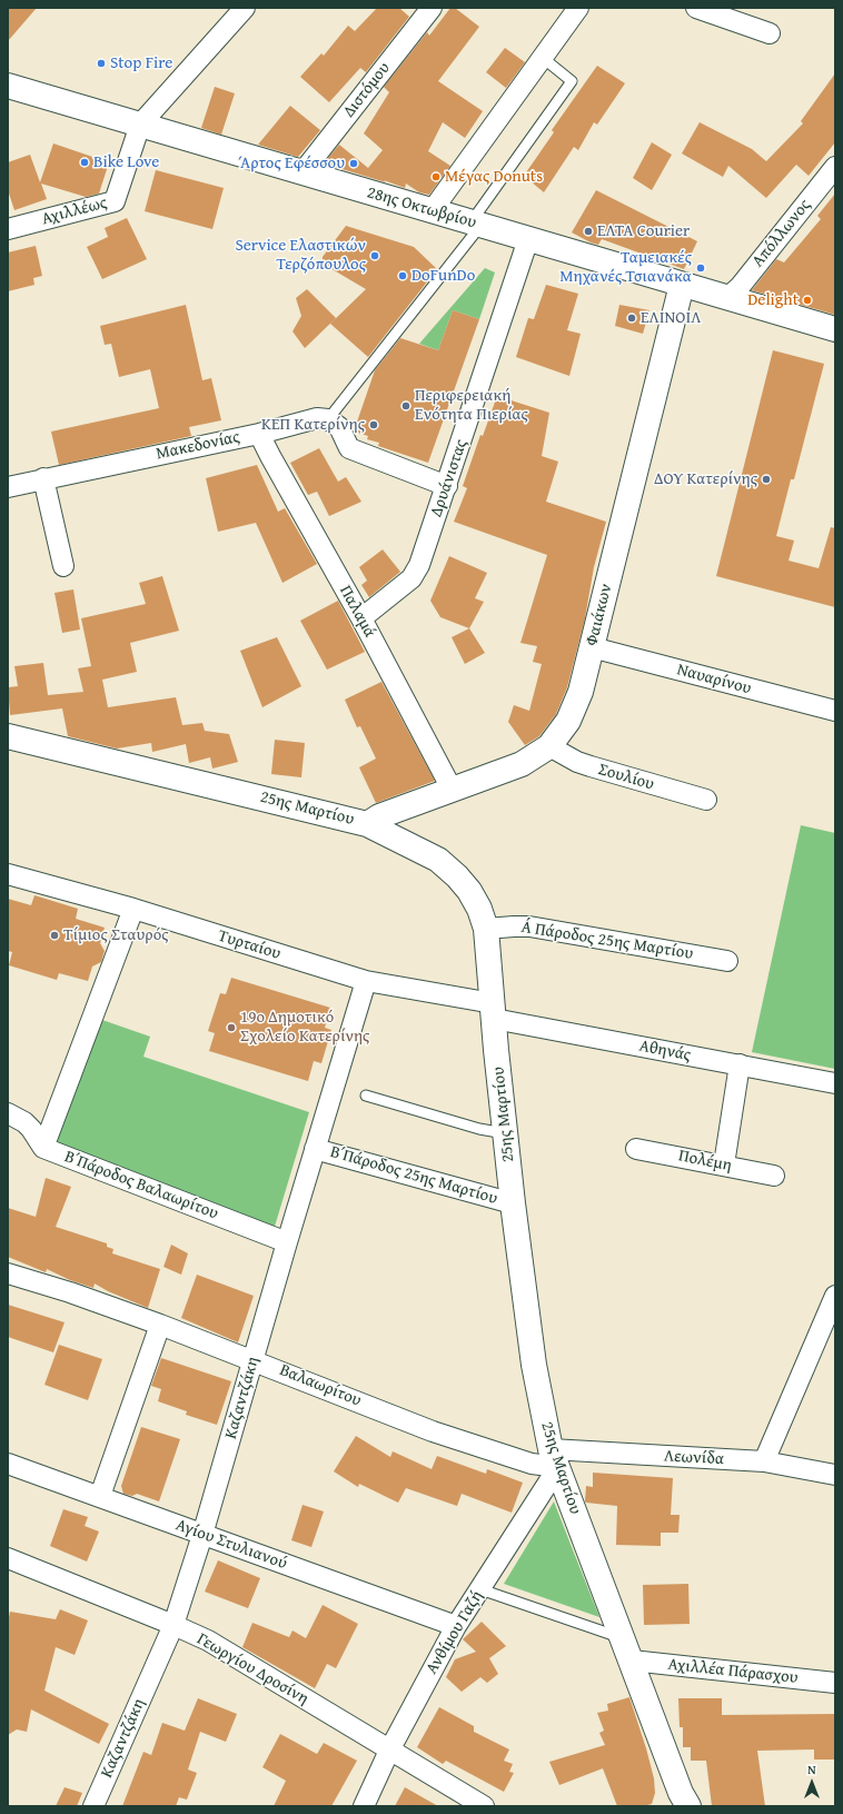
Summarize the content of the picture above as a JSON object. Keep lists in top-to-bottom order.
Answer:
{
  "streets": {
    "street": [
      "Διστόμου",
      "28ης Οκτωβρίου",
      "Αχιλλέως",
      "Απόλλωνος",
      "Μακεδονίας",
      "Δρυάνιστας",
      "Παλαμά",
      "Φαιάκων",
      "Ναυαρίνου",
      "Σουλίου",
      "25ης Μαρτίου",
      "Α΄ Πάροδος 25ης Μαρτίου",
      "Τυρταίου",
      "Αθηνάς",
      "Πολέμη",
      "Β΄ Πάροδος 25ης Μαρτίου",
      "Β΄ Πάροδος Βαλαωρίτου",
      "Βαλαωρίτου",
      "Καζαντζάκη",
      "Λεωνίδα",
      "Αγίου Στυλιανού",
      "Ανθίμου Γαζή",
      "Γεωργίου Δροσίνη",
      "Αχιλλέα Πάρασχου"
    ]
  },
  "crossings": [
    ["Διστόμου", "28ης Οκτωβρίου"],
    ["28ης Οκτωβρίου", "Αχιλλέως"],
    ["28ης Οκτωβρίου", "Απόλλωνος"],
    ["28ης Οκτωβρίου", "Δρυάνιστας"],
    ["28ης Οκτωβρίου", "Φαιάκων"],
    ["Μακεδονίας", "Παλαμά"],
    ["Δρυάνιστας", "Παλαμά"],
    ["Παλαμά", "Φαιάκων"],
    ["Φαιάκων", "Ναυαρίνου"],
    ["Φαιάκων", "Σουλίου"],
    ["Φαιάκων", "25ης Μαρτίου"],
    ["25ης Μαρτίου", "Α΄ Πάροδος 25ης Μαρτίου"],
    ["25ης Μαρτίου", "Τυρταίου"],
    ["25ης Μαρτίου", "Αθηνάς"],
    ["25ης Μαρτίου", "Β΄ Πάροδος 25ης Μαρτίου"],
    ["25ης Μαρτίου", "Βαλαωρίτου"],
    ["25ης Μαρτίου", "Λεωνίδα"],
    ["25ης Μαρτίου", "Ανθίμου Γαζή"],
    ["25ης Μαρτίου", "Αχιλλέα Πάρασχου"],
    ["Τυρταίου", "Αθηνάς"],
    ["Τυρταίου", "Καζαντζάκη"],
    ["Β΄ Πάροδος 25ης Μαρτίου", "Καζαντζάκη"],
    ["Β΄ Πάροδος Βαλαωρίτου", "Καζαντζάκη"],
    ["Βαλαωρίτου", "Καζαντζάκη"],
    ["Βαλαωρίτου", "Λεωνίδα"],
    ["Βαλαωρίτου", "Ανθίμου Γαζή"],
    ["Καζαντζάκη", "Αγίου Στυλιανού"],
    ["Καζαντζάκη", "Γεωργίου Δροσίνη"],
    ["Λεωνίδα", "Ανθίμου Γαζή"],
    ["Αγίου Στυλιανού", "Ανθίμου Γαζή"],
    ["Ανθίμου Γαζή", "Γεωργίου Δροσίνη"]
  ],
  "places": [
    "Stop Fire",
    "Bike Love",
    "Άρτος Εφέσσου",
    "Μέγας Donuts",
    "ΕΛΤΑ Courier",
    "Service Ελαστικών Τερζόπουλος",
    "Ταμειακές Μηχανές Τσιανάκα",
    "DoFunDo",
    "Delight",
    "ΕΛΙΝΟΙΛ",
    "Περιφερειακή Ενότητα Πιερίας",
    "ΚΕΠ Κατερίνης",
    "ΔΟΥ Κατερίνης",
    "Τίμιος Σταυρός",
    "19ο Δημοτικό Σχολείο Κατερίνης"
  ],
  "north": "top"
}
